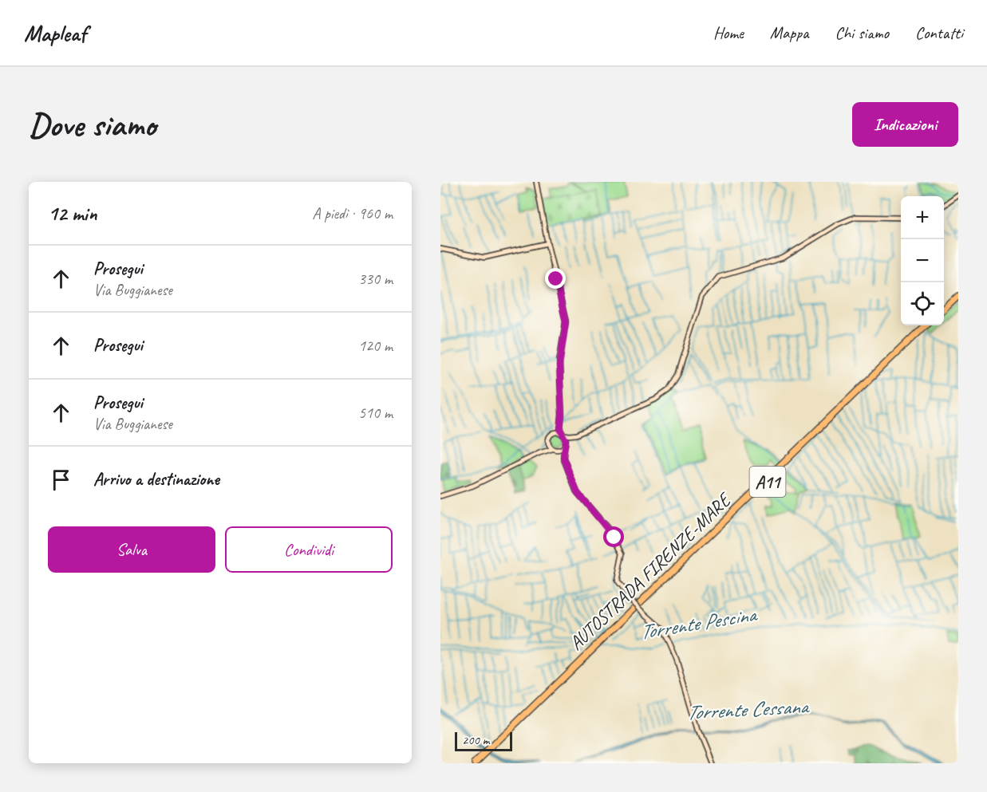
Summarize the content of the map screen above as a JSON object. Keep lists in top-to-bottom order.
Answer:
{
  "streets": {
    "highway": ["A11", "AUTOSTRADA FIRENZE-MARE"]
  },
  "water": ["Torrente Pescina", "Torrente Cessana"],
  "scale_bar": "200 m",
  "page": {
    "header": "Mapleaf",
    "nav": [
      "Home",
      "Mappa",
      "Chi siamo",
      "Contatti"
    ],
    "buttons": [
      "Indicazioni",
      ["Salva", "Condividi"]
    ],
    "title": "Dove siamo",
    "heading": ["12 min", "A piedi · 960 m"],
    "map_buttons": ["+", "−"],
    "list": [
      ["Prosegui", "Via Buggianese", "330 m"],
      ["Prosegui", "120 m"],
      ["Prosegui", "Via Buggianese", "510 m"],
      "Arrivo a destinazione"
    ],
    "scale": "200 m"
  }
}
